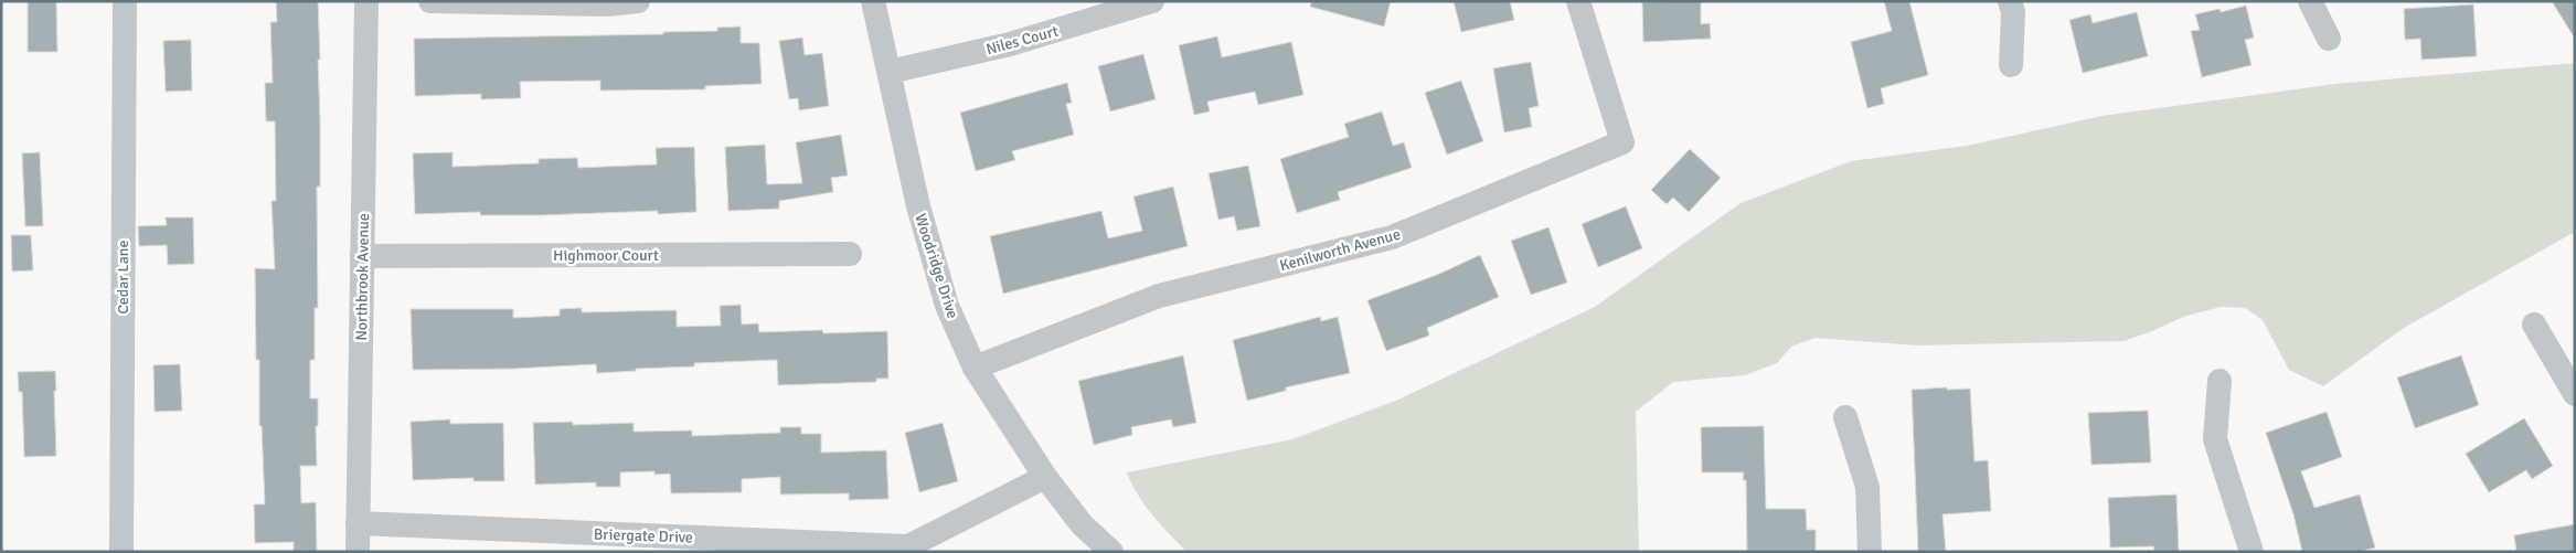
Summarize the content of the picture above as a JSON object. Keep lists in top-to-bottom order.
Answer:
{
  "streets": {
    "street": [
      "Niles Court",
      "Kenilworth Avenue",
      "Highmoor Court",
      "Woodridge Drive",
      "Cedar Lane",
      "Northbrook Avenue",
      "Briergate Drive"
    ]
  },
  "crossings": [
    ["Niles Court", "Woodridge Drive"],
    ["Kenilworth Avenue", "Woodridge Drive"],
    ["Highmoor Court", "Northbrook Avenue"],
    ["Woodridge Drive", "Briergate Drive"],
    ["Northbrook Avenue", "Briergate Drive"]
  ]
}
